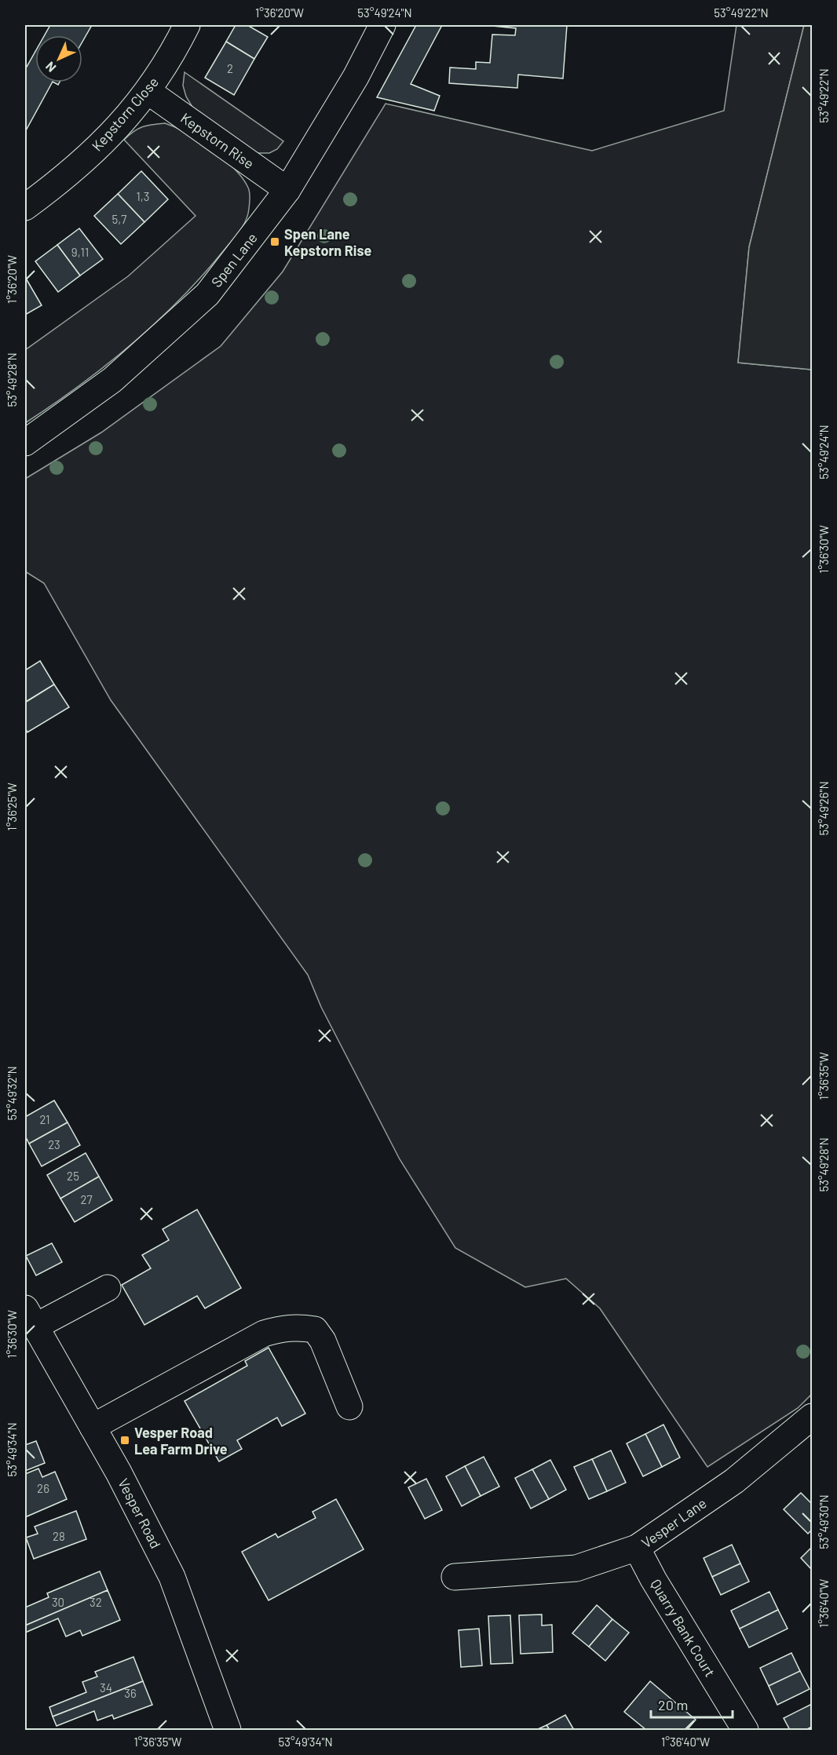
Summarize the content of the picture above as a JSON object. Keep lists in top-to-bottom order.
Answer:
{
  "streets": {
    "street": [
      "Kepstorn Close",
      "Kepstorn Rise",
      "Spen Lane",
      "Vesper Road",
      "Vesper Lane",
      "Quarry Bank Court"
    ]
  },
  "crossings": [
    ["Kepstorn Close", "Kepstorn Rise"],
    ["Kepstorn Rise", "Spen Lane"],
    ["Vesper Lane", "Quarry Bank Court"]
  ],
  "places": {
    "transit": ["Spen Lane Kepstorn Rise", "Vesper Road Lea Farm Drive"]
  },
  "house_numbers": [
    "2",
    "1,3",
    "5,7",
    "9,11",
    "21",
    "23",
    "25",
    "27",
    "26",
    "28",
    "30",
    "32",
    "34",
    "36"
  ],
  "scale_bar": "20 m",
  "north": "bottom left",
  "coordinates": [
    "1°36'20\"W",
    "53°49'24\"N",
    "53°49'22\"N",
    "53°49'28\"N",
    "1°36'30\"W",
    "1°36'25\"W",
    "53°49'26\"N",
    "1°36'35\"W",
    "53°49'32\"N",
    "53°49'34\"N",
    "53°49'30\"N",
    "1°36'40\"W"
  ]
}
